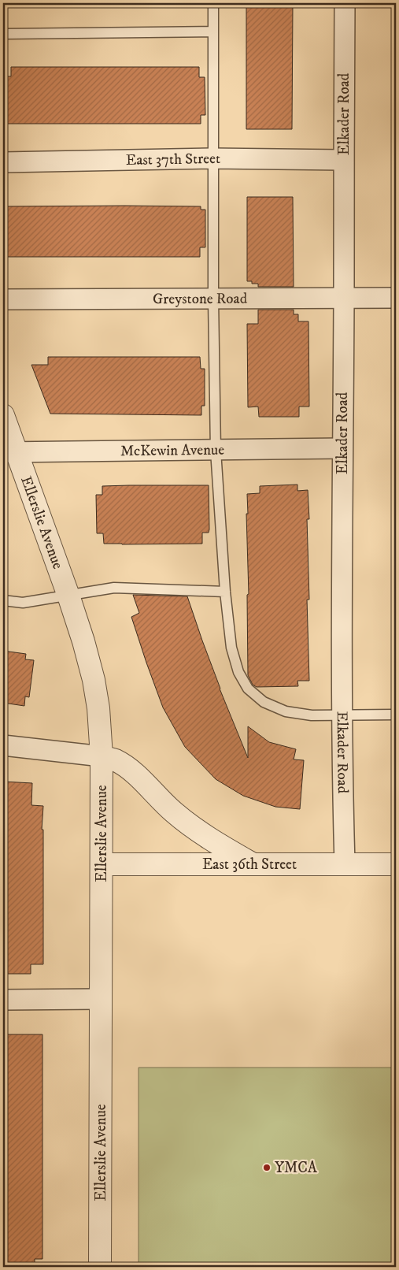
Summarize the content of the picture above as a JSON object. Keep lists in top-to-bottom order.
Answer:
{
  "streets": {
    "street": [
      "Elkader Road",
      "East 37th Street",
      "Greystone Road",
      "McKewin Avenue",
      "Ellerslie Avenue",
      "East 36th Street"
    ]
  },
  "crossings": [
    ["Elkader Road", "East 37th Street"],
    ["Elkader Road", "Greystone Road"],
    ["Elkader Road", "McKewin Avenue"],
    ["Elkader Road", "East 36th Street"],
    ["McKewin Avenue", "Ellerslie Avenue"],
    ["Ellerslie Avenue", "East 36th Street"]
  ],
  "places": ["YMCA"]
}
